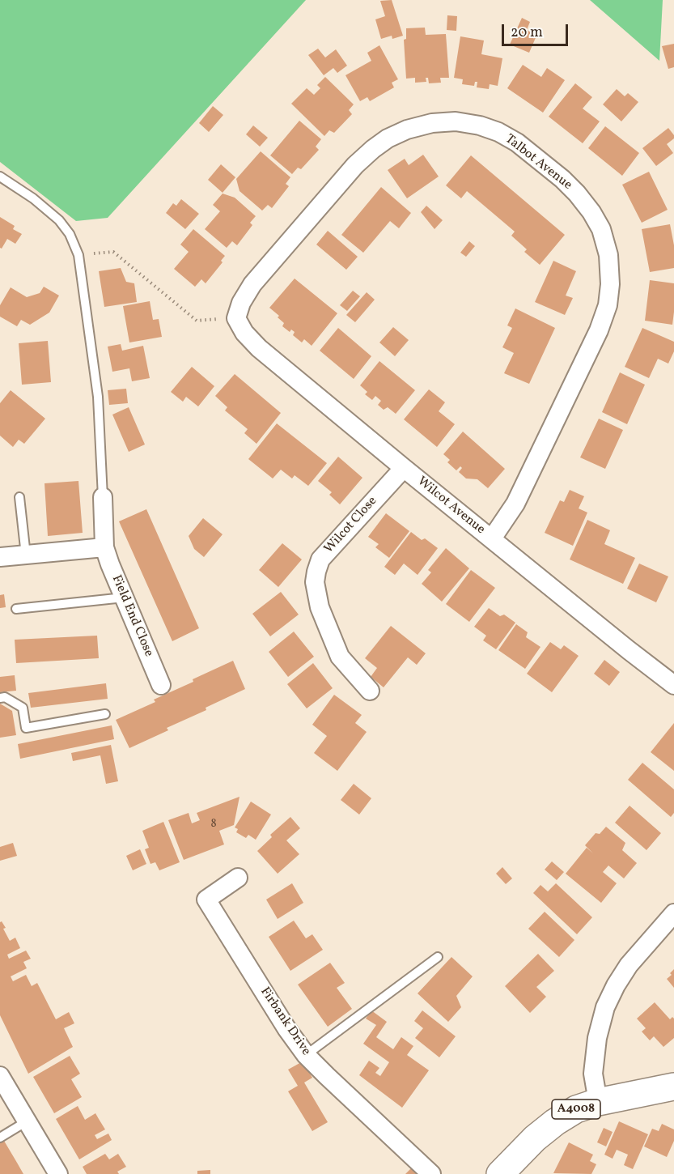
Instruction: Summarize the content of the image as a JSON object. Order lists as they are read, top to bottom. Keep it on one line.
{"streets":{"main road":["A4008"],"street":["Talbot Avenue","Wilcot Avenue","Wilcot Close","Field End Close","Firbank Drive"]},"crossings":[["Talbot Avenue","Wilcot Avenue"],["Wilcot Avenue","Wilcot Close"]],"house_numbers":["8"],"scale_bar":"20 m"}
